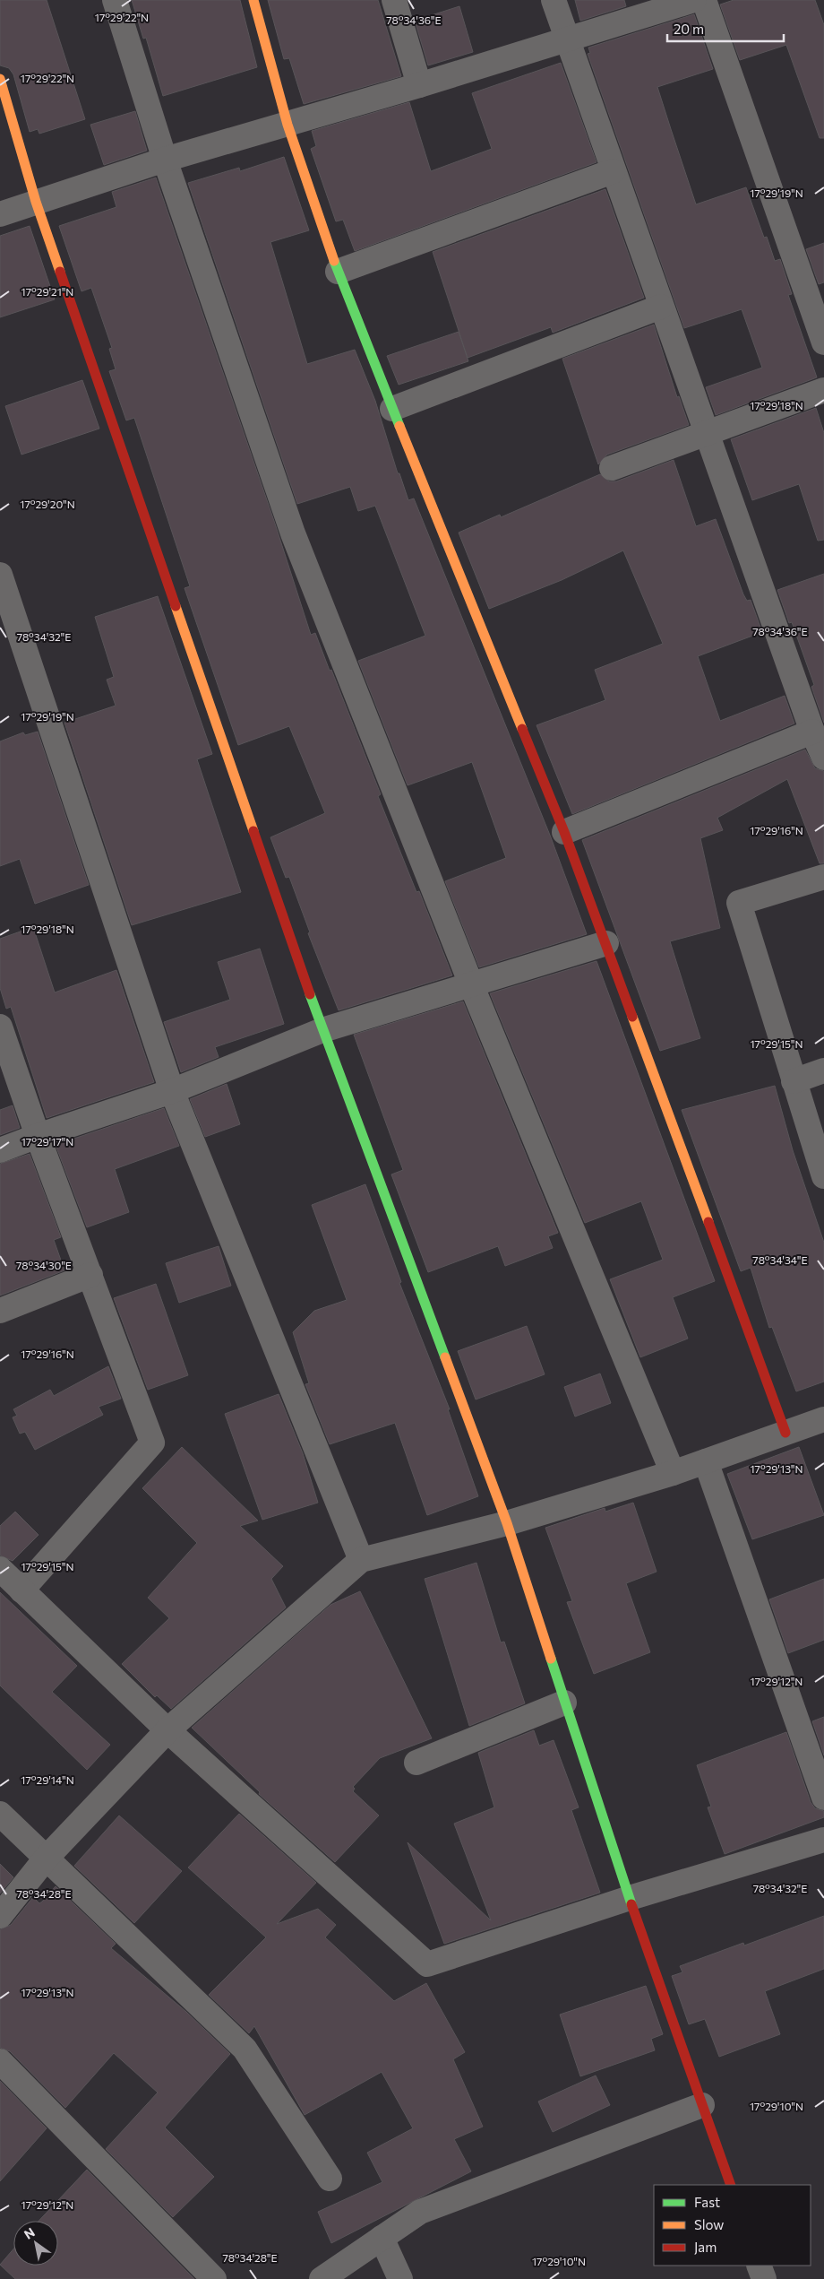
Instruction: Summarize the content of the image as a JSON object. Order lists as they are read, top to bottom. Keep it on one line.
{"legend":["Fast","Slow","Jam"],"scale_bar":"20 m","north":"top left","coordinates":["17°29'22\"N","78°34'36\"E","17°29'19\"N","17°29'21\"N","17°29'18\"N","17°29'20\"N","78°34'32\"E","17°29'16\"N","17°29'15\"N","17°29'17\"N","78°34'34\"E","78°34'30\"E","17°29'13\"N","17°29'12\"N","17°29'14\"N","78°34'28\"E","17°29'10\"N"]}
